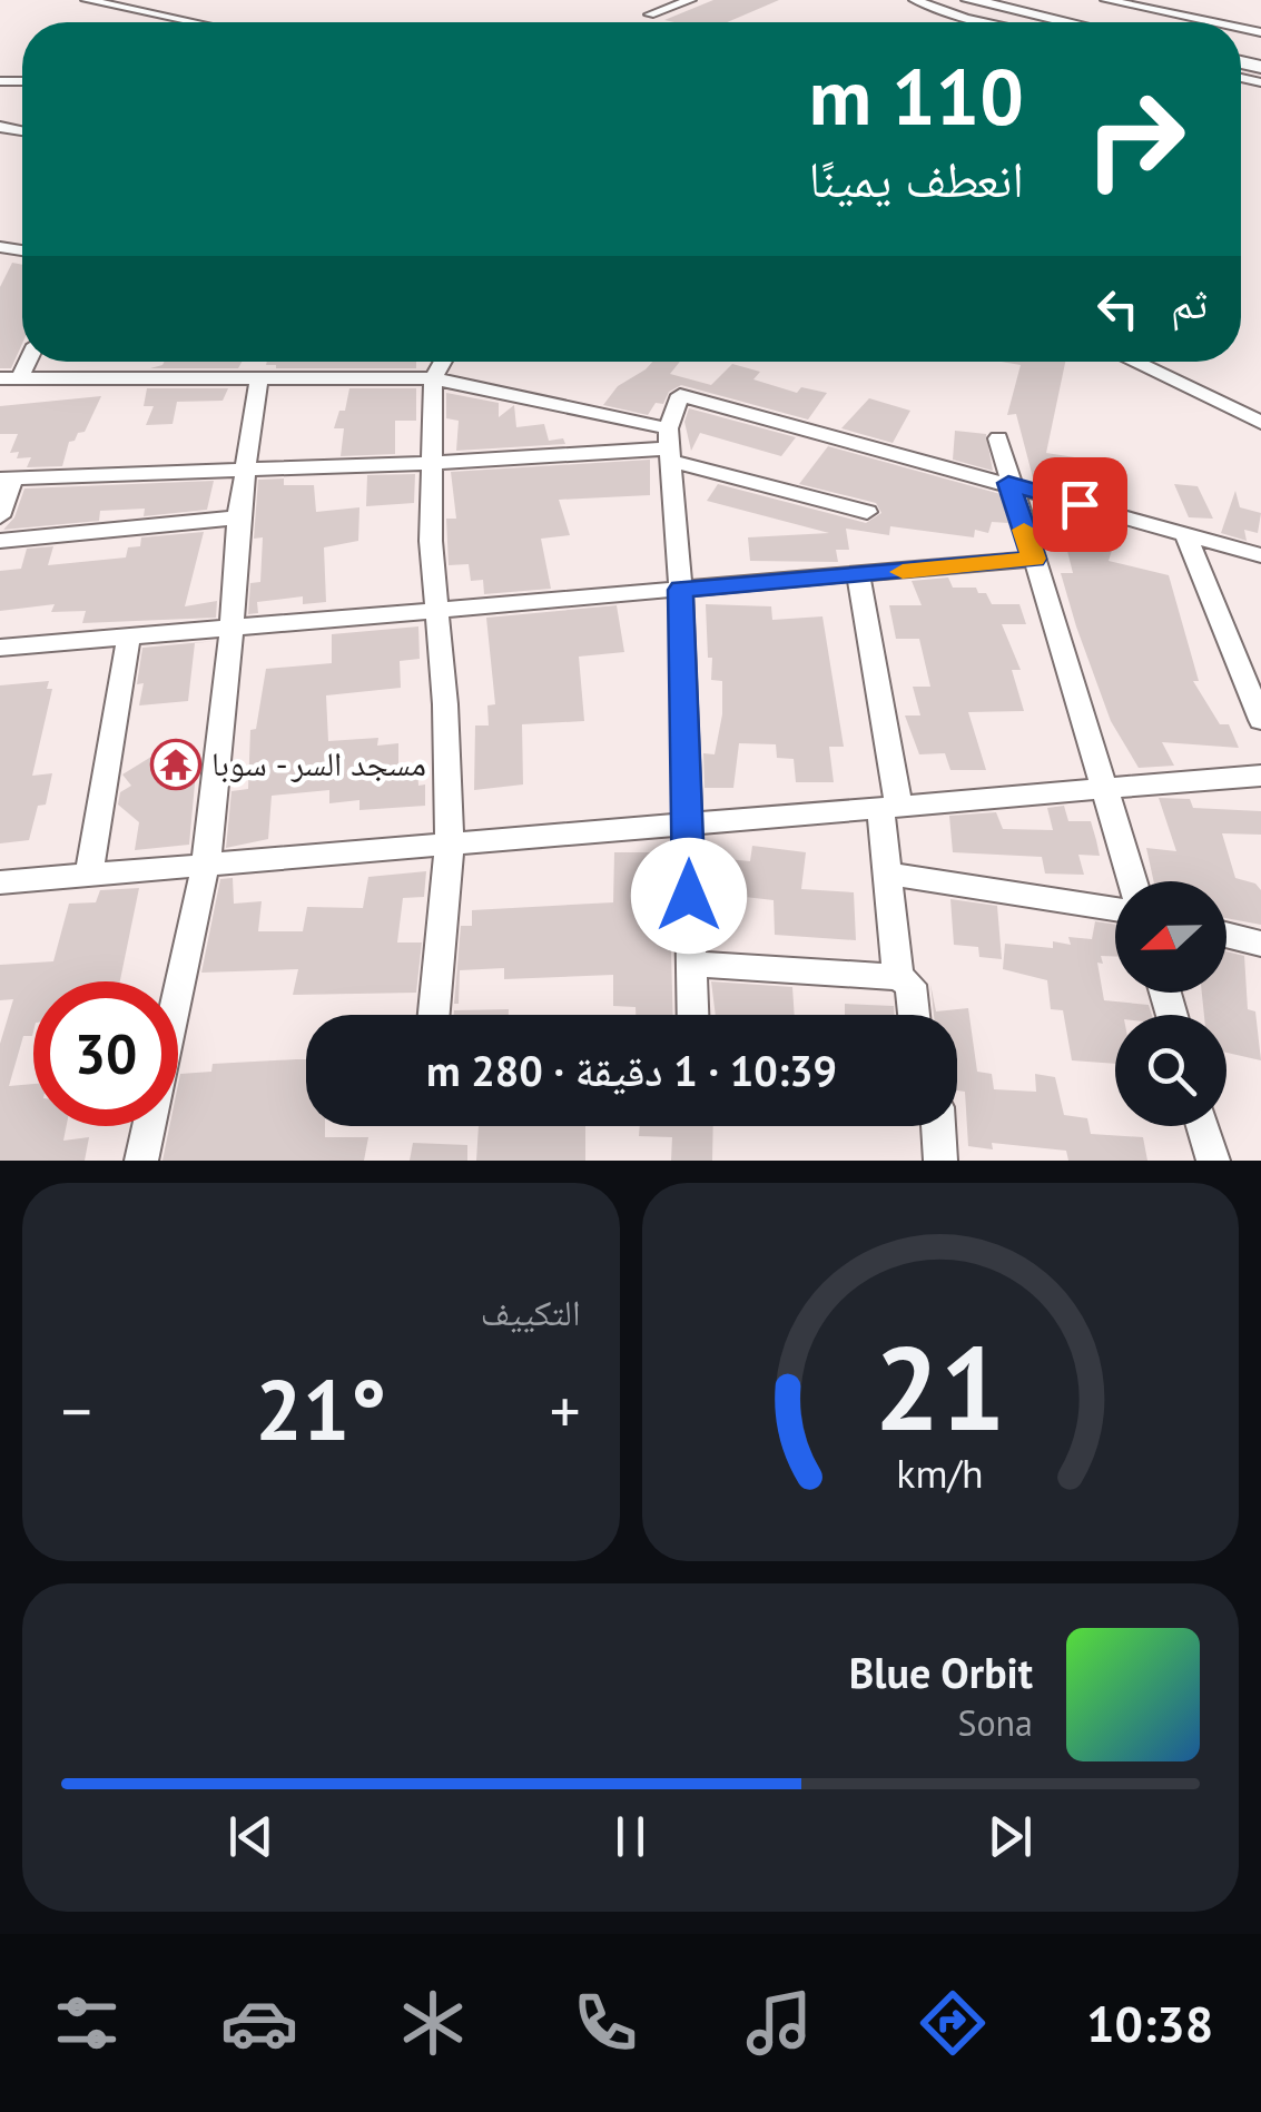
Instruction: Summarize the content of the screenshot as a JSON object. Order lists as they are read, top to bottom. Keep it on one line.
{"places":{"temple":["مسجد السر - سوبا"]},"north":"left","page":{"turn":["110 m","انعطف يمينًا"],"then":"ثم","limit":"30","trip":"10:39 · 1 دقيقة · 280 m","tile":"التكييف","heat":["−","21°","+"],"song":["Blue Orbit","Sona"],"tabs":"10:38","gauge":["21","km/h"]}}
